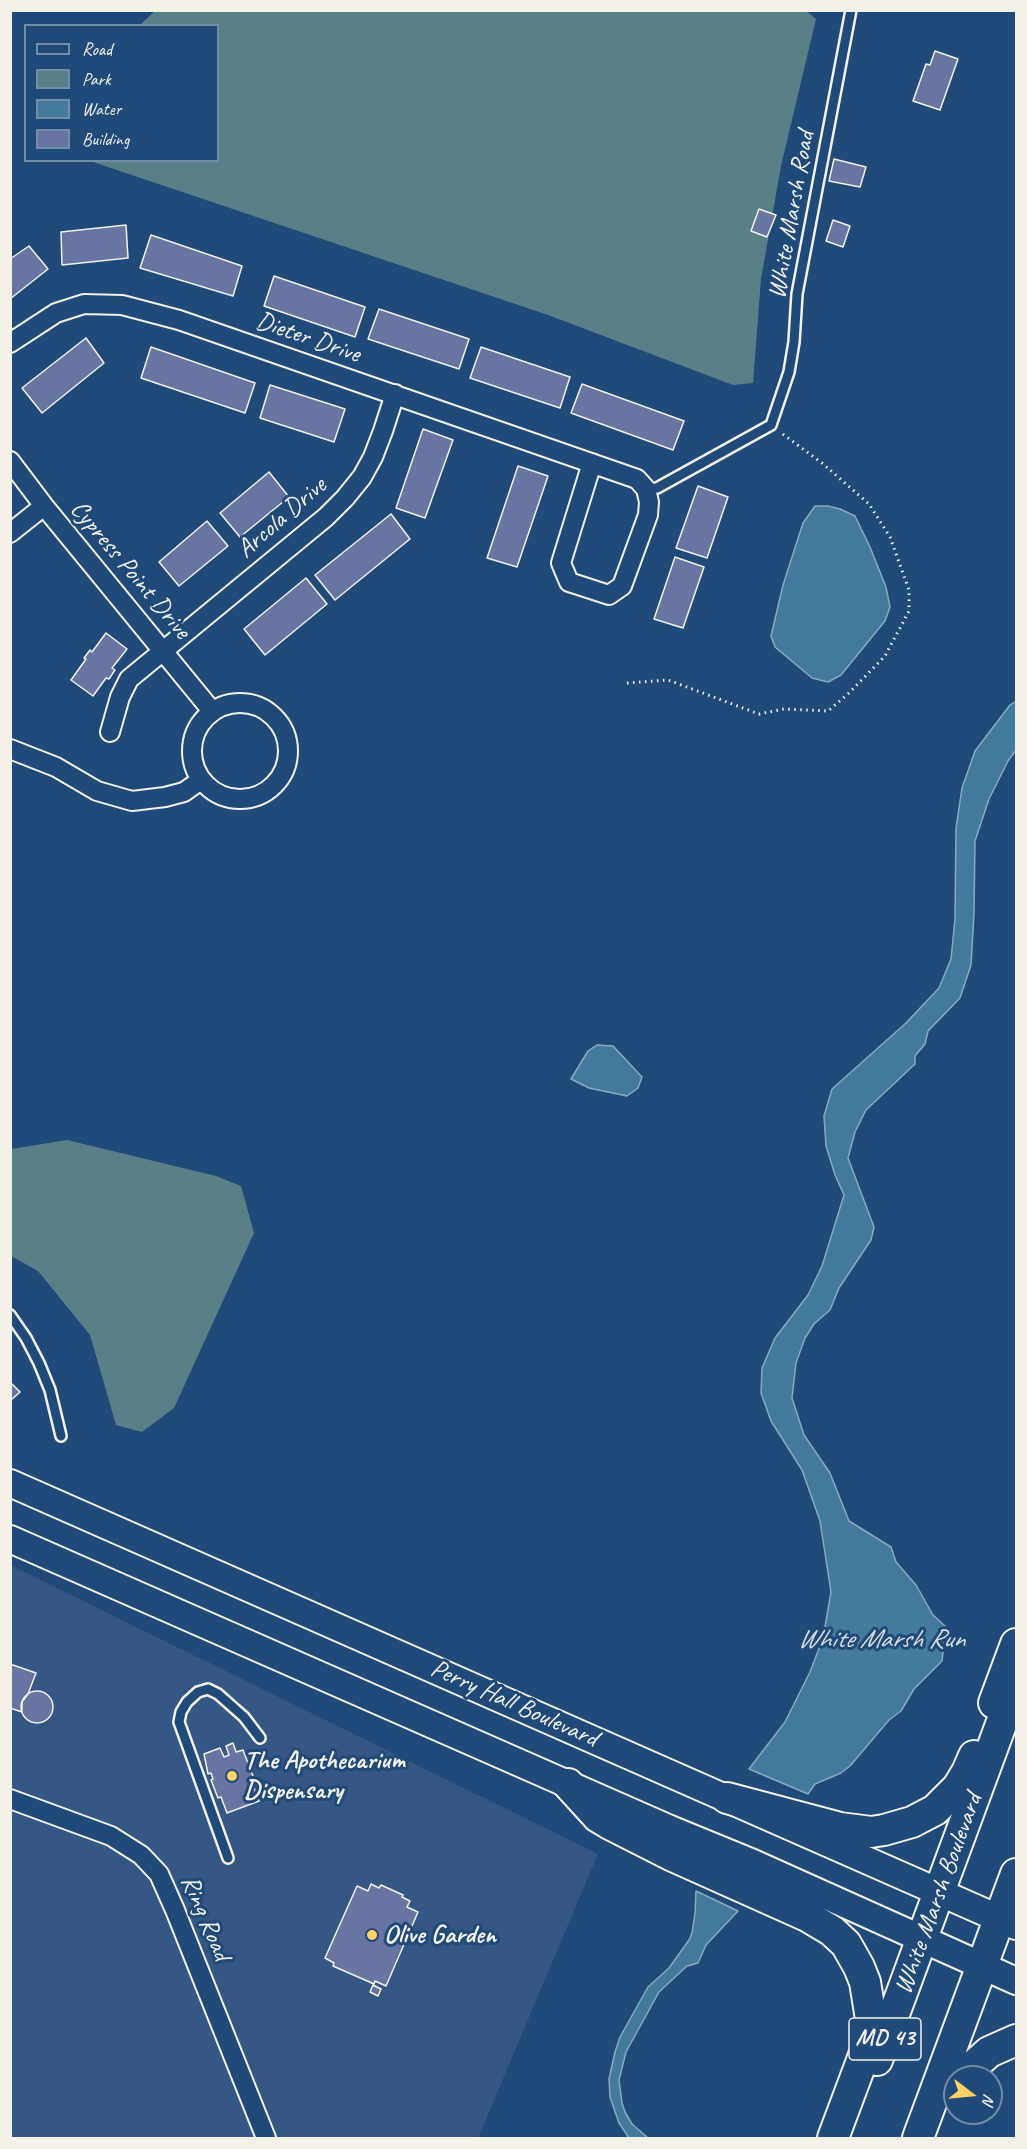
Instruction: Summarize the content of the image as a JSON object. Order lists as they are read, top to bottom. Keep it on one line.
{"streets":{"highway":["White Marsh Boulevard","MD 43"],"main road":["Perry Hall Boulevard"],"street":["Dieter Drive","Arcola Drive","Cypress Point Drive","Ring Road"],"lane":["White Marsh Road"]},"crossings":[["Dieter Drive","Arcola Drive"],["Arcola Drive","Cypress Point Drive"],["Perry Hall Boulevard","White Marsh Boulevard"],["Perry Hall Boulevard","MD 43"]],"water":["White Marsh Run"],"places":["The Apothecarium Dispensary","Olive Garden"],"legend":["Road","Park","Water","Building"],"north":"right"}
